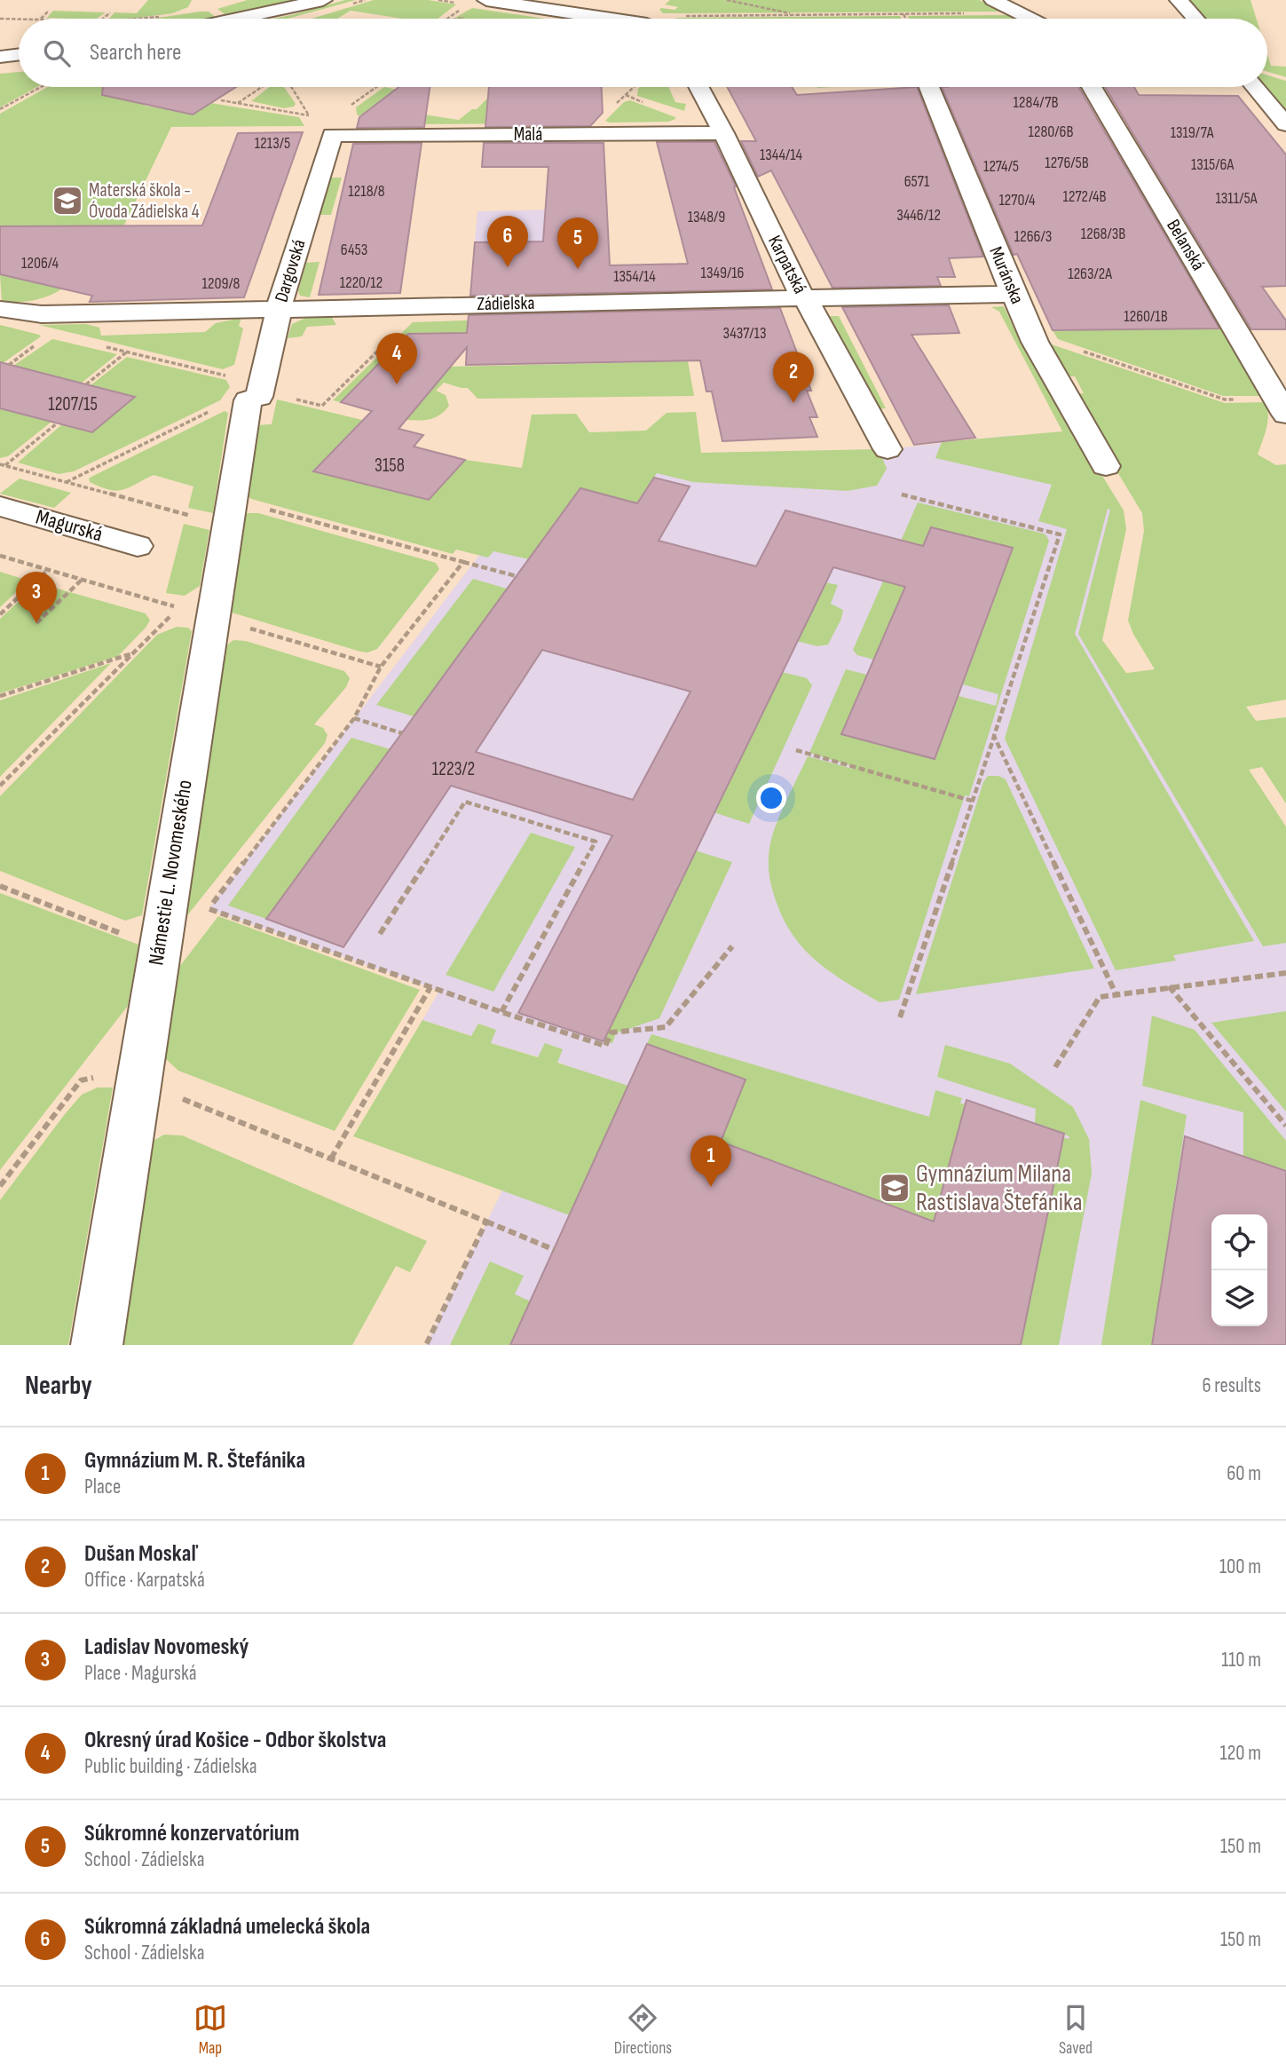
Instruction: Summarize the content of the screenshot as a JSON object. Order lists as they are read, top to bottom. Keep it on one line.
{"streets":{"street":["Malá","Belanská","Karpatská","Dargovská","Muránska","Zádielska","Magurská","Námestie L. Novomeského"]},"crossings":[["Malá","Karpatská"],["Malá","Dargovská"],["Karpatská","Zádielska"],["Dargovská","Zádielska"],["Dargovská","Námestie L. Novomeského"],["Muránska","Zádielska"]],"places":{"school or university":["Materská škola - Óvoda Zádielska 4","Gymnázium Milana Rastislava Štefánika"]},"house_numbers":["1284/7B","1280/6B","1319/7A","1213/5","1344/14","1276/5B","1315/6A","1274/5","6571","1218/8","1272/4B","1311/5A","1270/4","3446/12","1348/9","1268/3B","1266/3","6453","1206/4","1349/16","1263/2A","1354/14","1220/12","1209/8","1260/1B","3437/13","1207/15","3158","1223/2"],"page":{"search":"Search here","pins":["6","5","4","2","3","1"],"heading":["Nearby","6 results"],"list":[{"mark":"1","name":"Gymnázium M. R. Štefánika","note":"Place","value":"60 m"},{"mark":"2","name":"Dušan Moskaľ","note":"Office · Karpatská","value":"100 m"},{"mark":"3","name":"Ladislav Novomeský","note":"Place · Magurská","value":"110 m"},{"mark":"4","name":"Okresný úrad Košice - Odbor školstva","note":"Public building · Zádielska","value":"120 m"},{"mark":"5","name":"Súkromné konzervatórium","note":"School · Zádielska","value":"150 m"},{"mark":"6","name":"Súkromná základná umelecká škola","note":"School · Zádielska","value":"150 m"}],"nav":["Map","Directions","Saved"]}}
